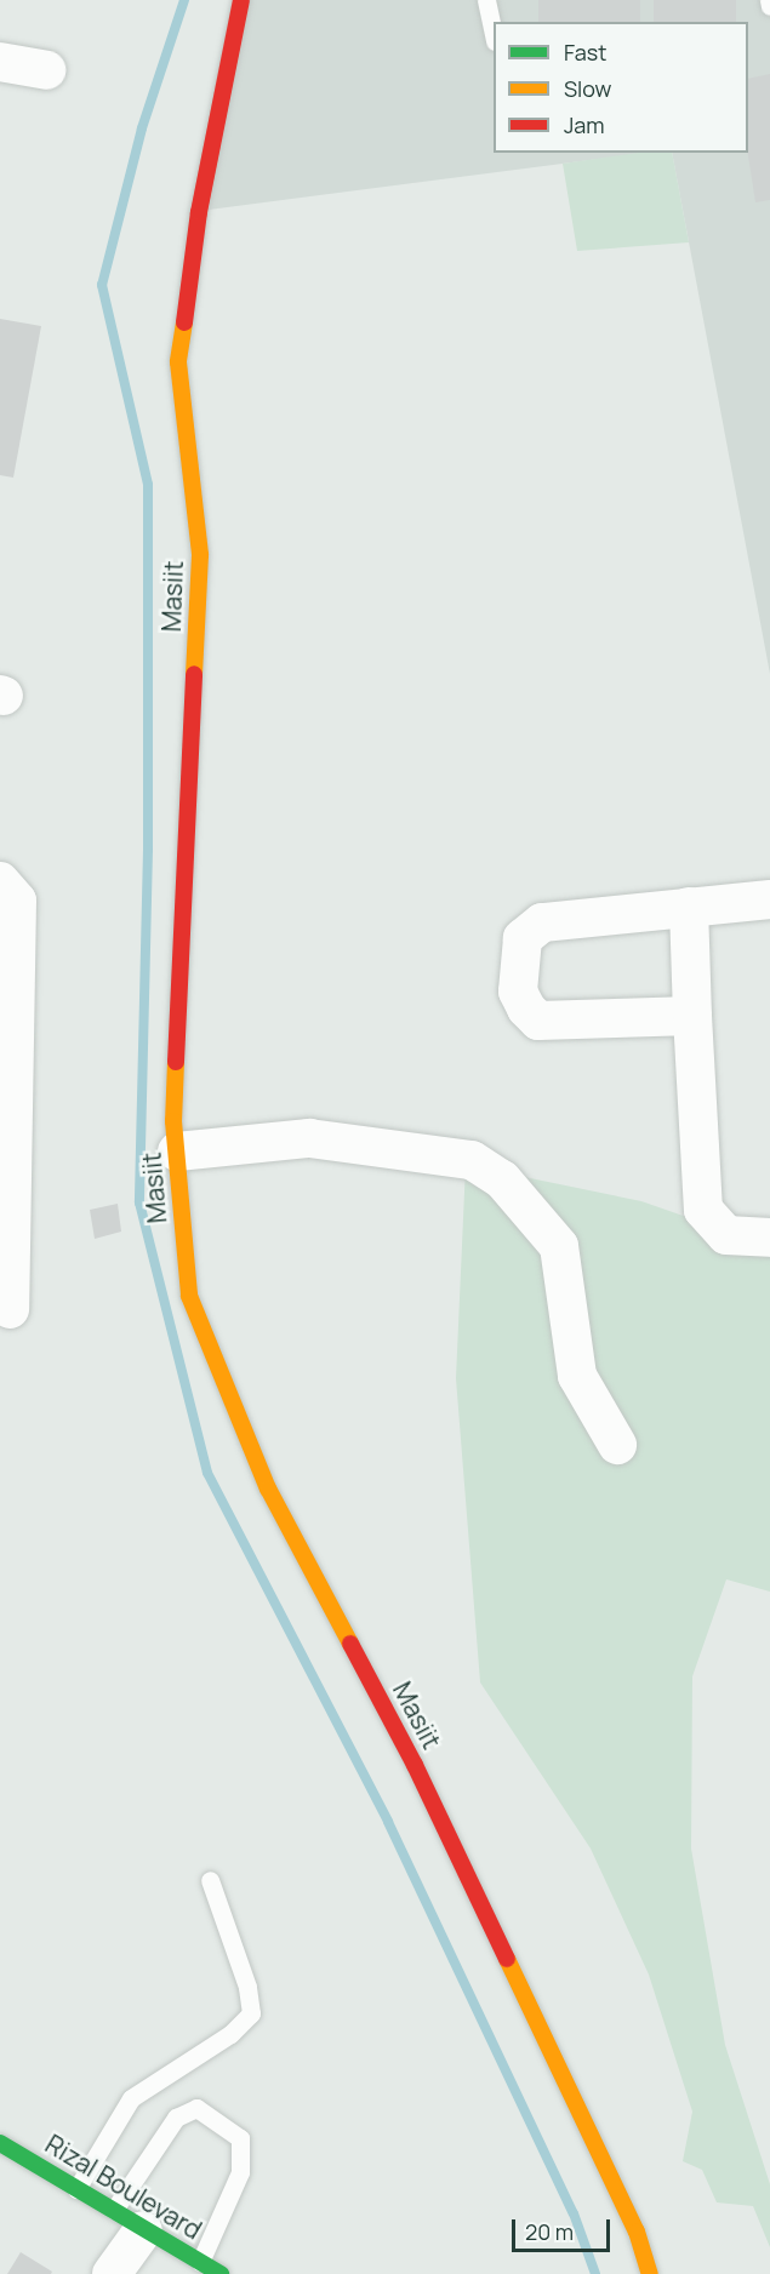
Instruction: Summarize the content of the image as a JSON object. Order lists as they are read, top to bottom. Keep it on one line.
{"streets":{"street":["Masiit","Rizal Boulevard"]},"legend":["Fast","Slow","Jam"],"scale_bar":"20 m"}
